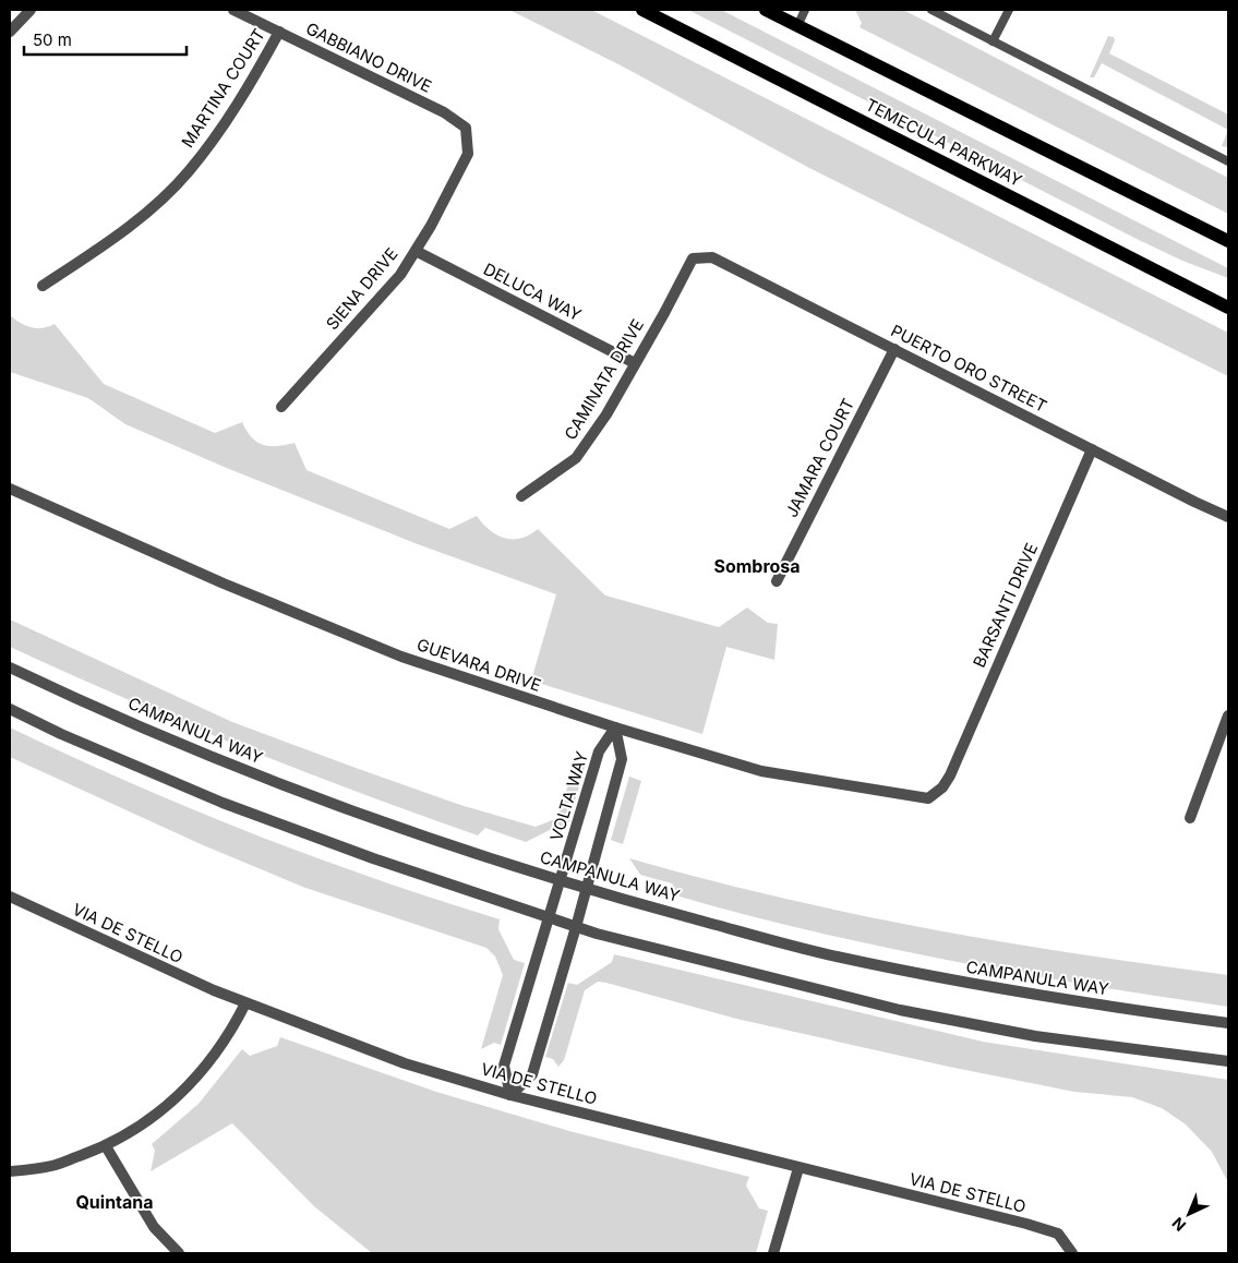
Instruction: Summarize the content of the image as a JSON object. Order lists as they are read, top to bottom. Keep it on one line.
{"streets":{"main road":["TEMECULA PARKWAY"],"street":["GABBIANO DRIVE","MARTINA COURT","SIENA DRIVE","DELUCA WAY","PUERTO ORO STREET","CAMINATA DRIVE","JAMARA COURT","BARSANTI DRIVE","GUEVARA DRIVE","CAMPANULA WAY","VOLTA WAY","VIA DE STELLO"]},"crossings":[["GABBIANO DRIVE","MARTINA COURT"],["GABBIANO DRIVE","SIENA DRIVE"],["SIENA DRIVE","DELUCA WAY"],["DELUCA WAY","CAMINATA DRIVE"],["PUERTO ORO STREET","CAMINATA DRIVE"],["PUERTO ORO STREET","JAMARA COURT"],["PUERTO ORO STREET","BARSANTI DRIVE"],["BARSANTI DRIVE","GUEVARA DRIVE"],["GUEVARA DRIVE","VOLTA WAY"],["CAMPANULA WAY","VOLTA WAY"],["VOLTA WAY","VIA DE STELLO"]],"districts":["Sombrosa","Quintana"],"scale_bar":"50 m","north":"bottom left"}
